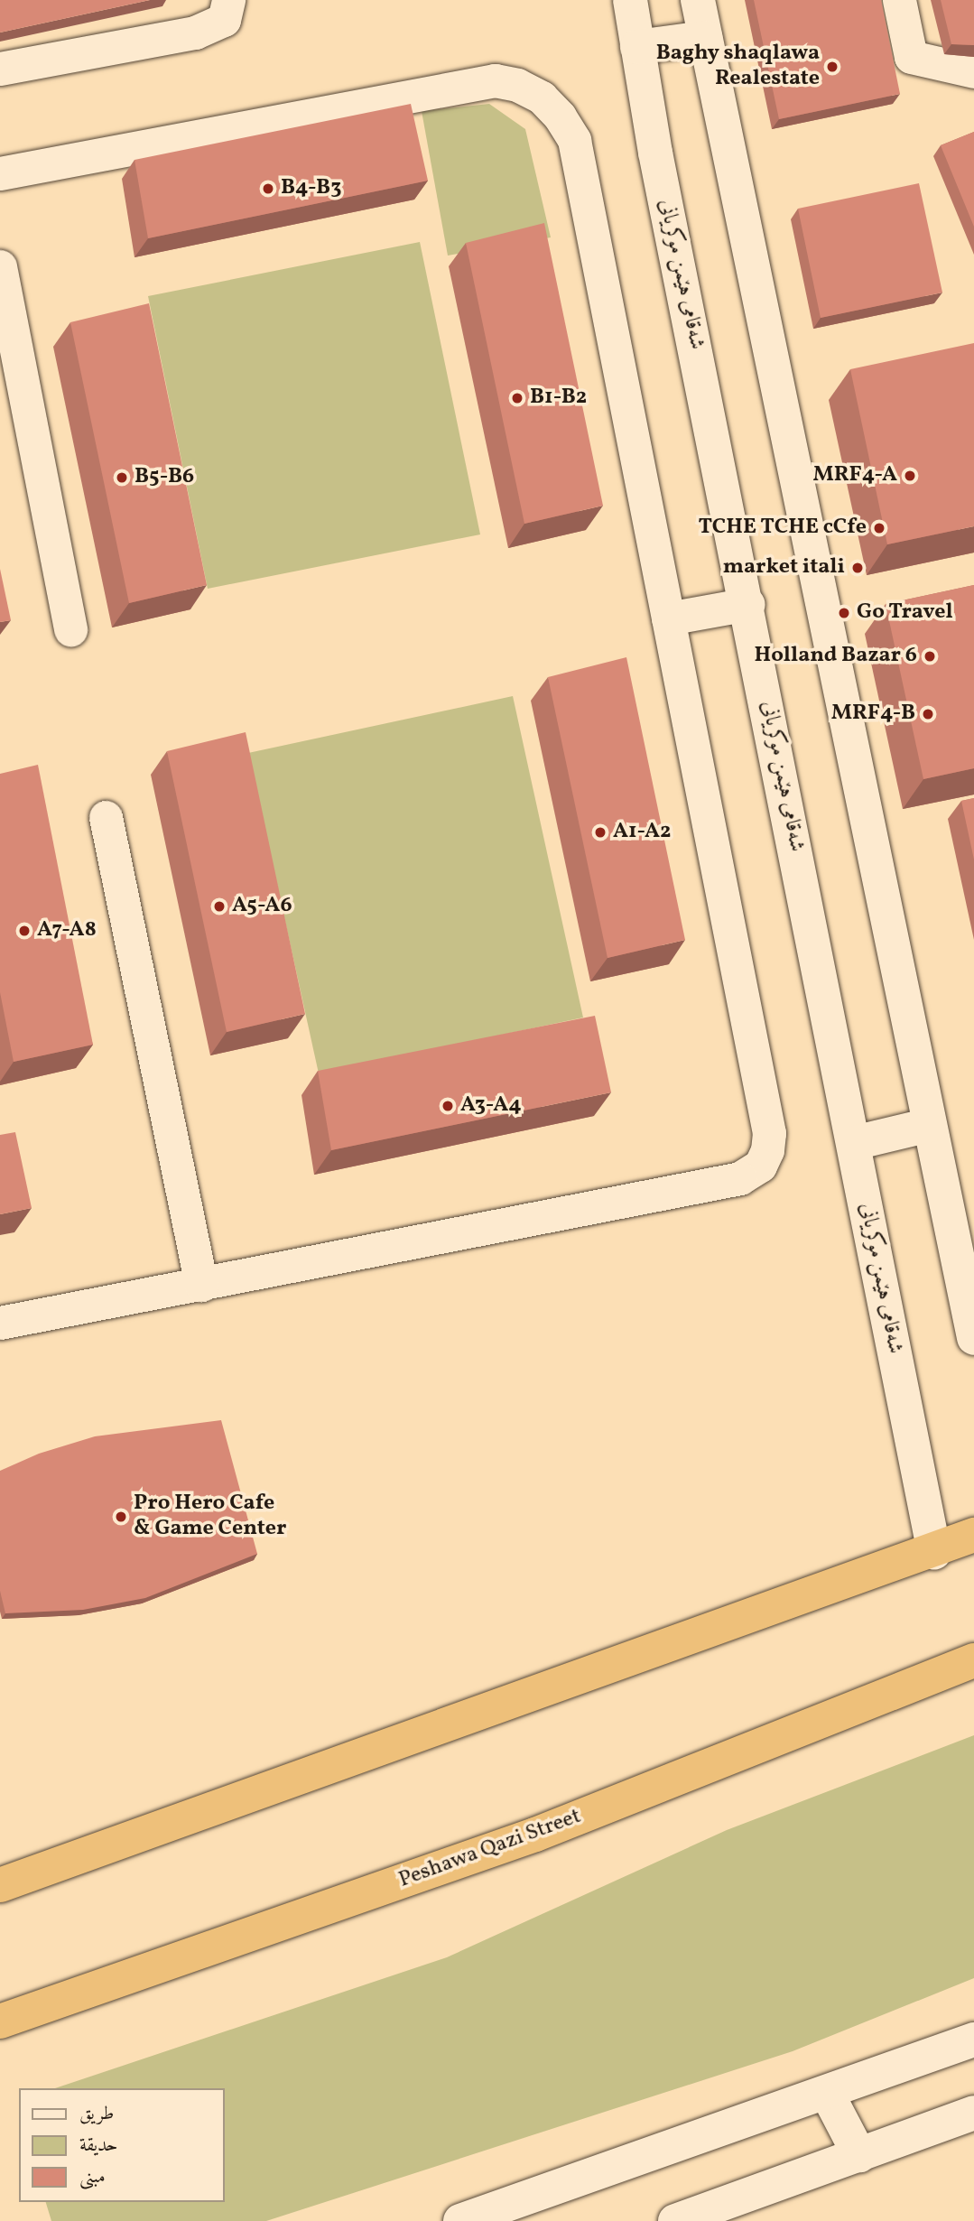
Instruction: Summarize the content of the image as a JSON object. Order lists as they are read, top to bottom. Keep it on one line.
{"streets":{"highway":["Peshawa Qazi Street"],"street":["شەقامی هێمن موکریانی"]},"places":["Baghy shaqlawa Realestate","B4-B3","B1-B2","MRF4-A","B5-B6","TCHE TCHE cCfe","market itali","Go Travel","Holland Bazar 6","MRF4-B","A1-A2","A5-A6","A7-A8","A3-A4","Pro Hero Cafe & Game Center"],"legend":["طريق","حديقة","مبنى"]}
